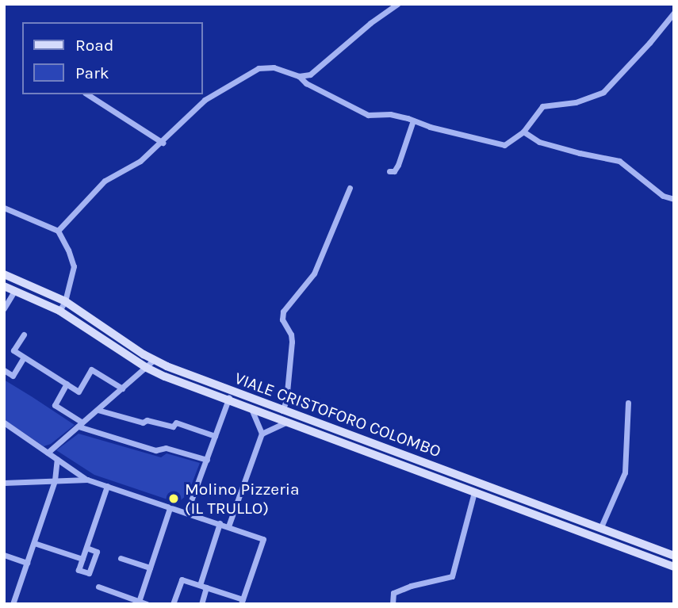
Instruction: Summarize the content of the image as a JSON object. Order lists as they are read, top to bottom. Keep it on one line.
{"streets":{"main road":["VIALE CRISTOFORO COLOMBO"]},"places":["Molino Pizzeria (IL TRULLO)"],"legend":["Road","Park"]}
